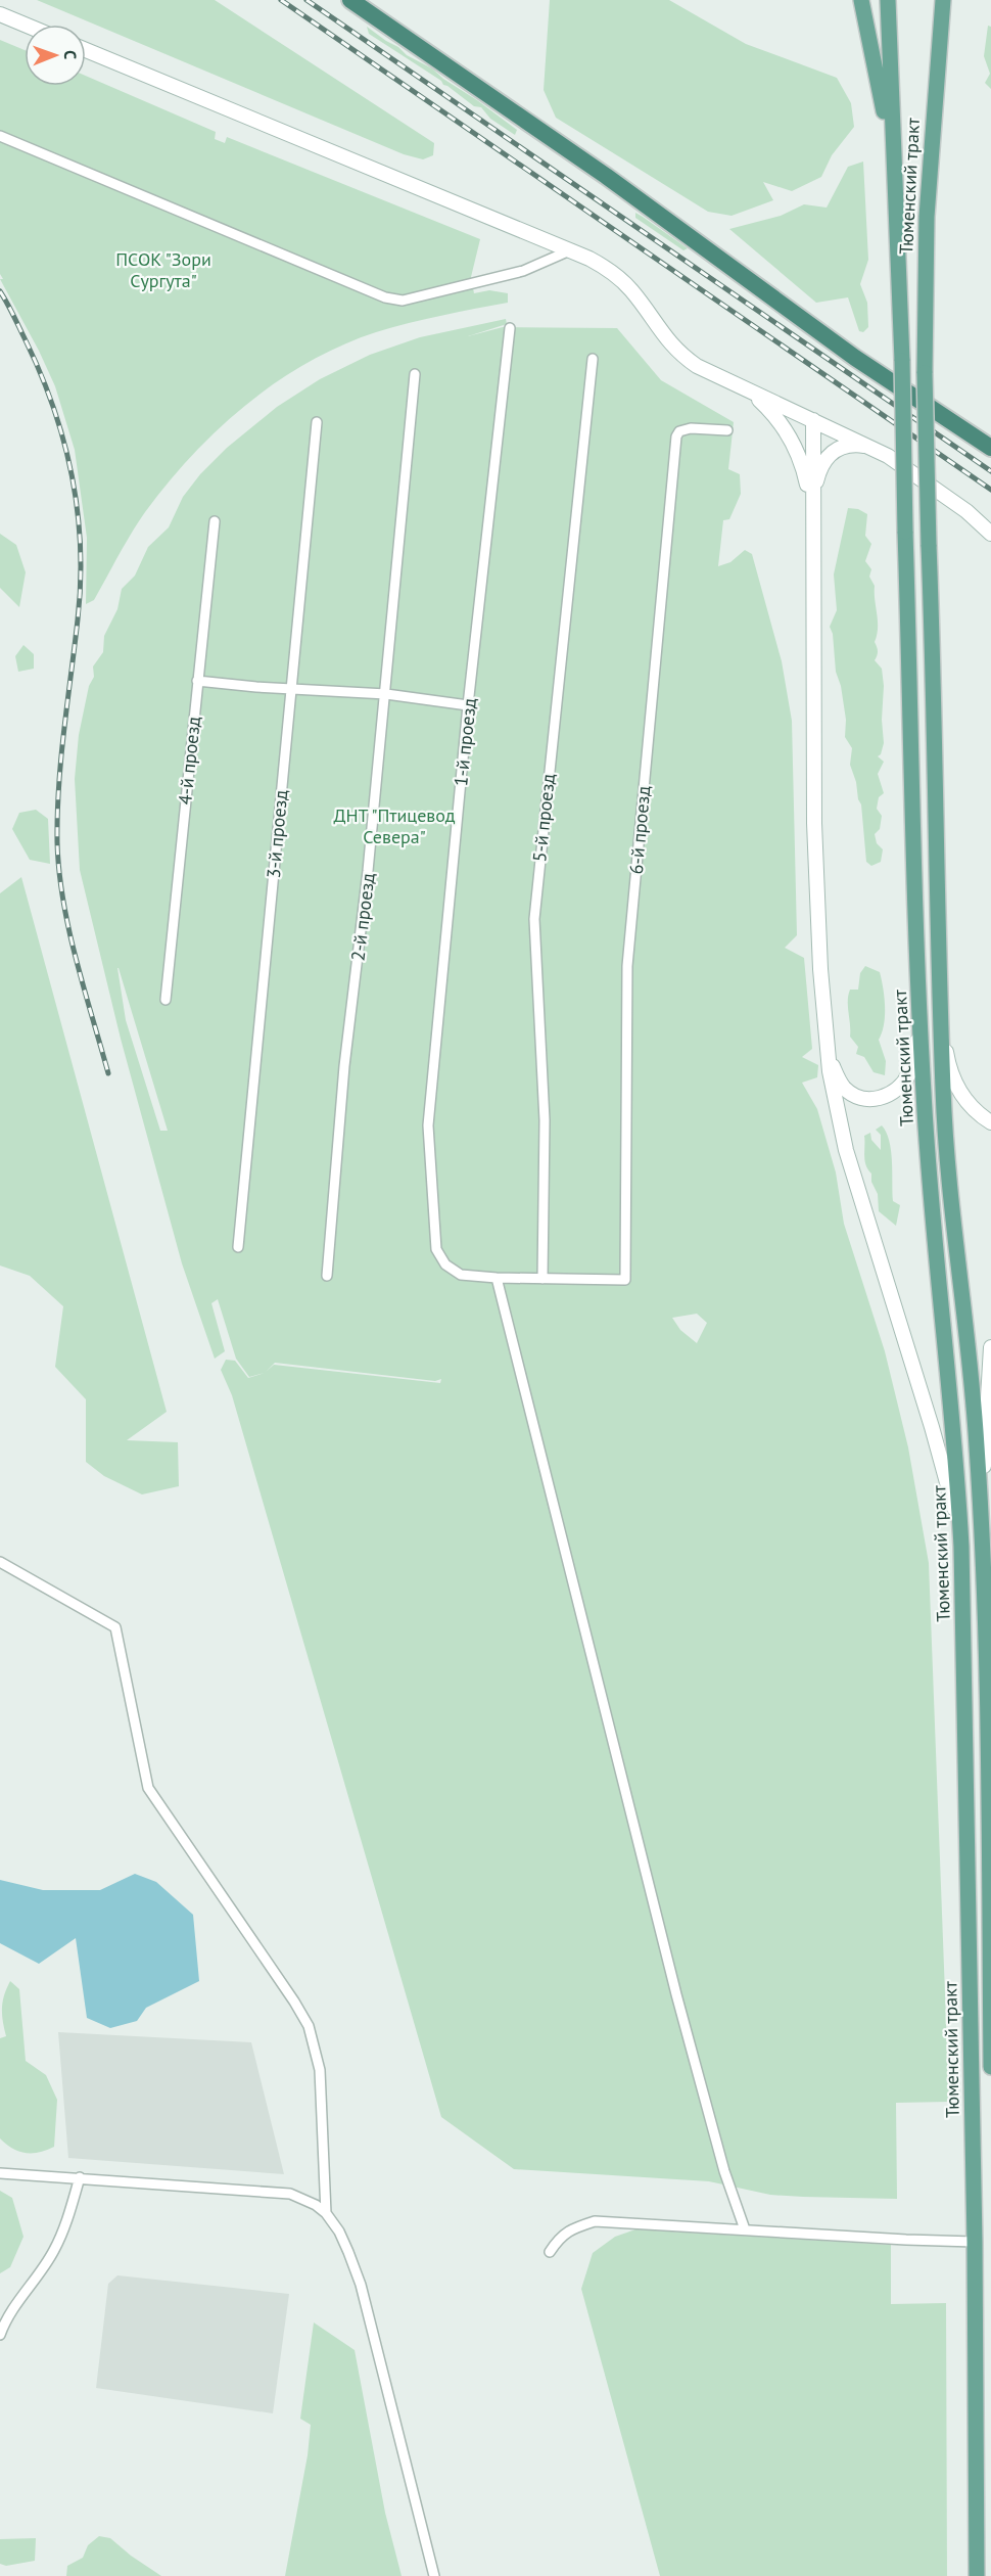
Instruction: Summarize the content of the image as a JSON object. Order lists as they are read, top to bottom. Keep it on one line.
{"streets":{"main road":["Тюменский тракт"],"street":["1-й проезд","4-й проезд","5-й проезд","6-й проезд","3-й проезд","2-й проезд"]},"crossings":[["5-й проезд","6-й проезд"]],"parks":["ПСОК \"Зори Сургута\"","ДНТ \"Птицевод Севера\""],"north":"right"}
